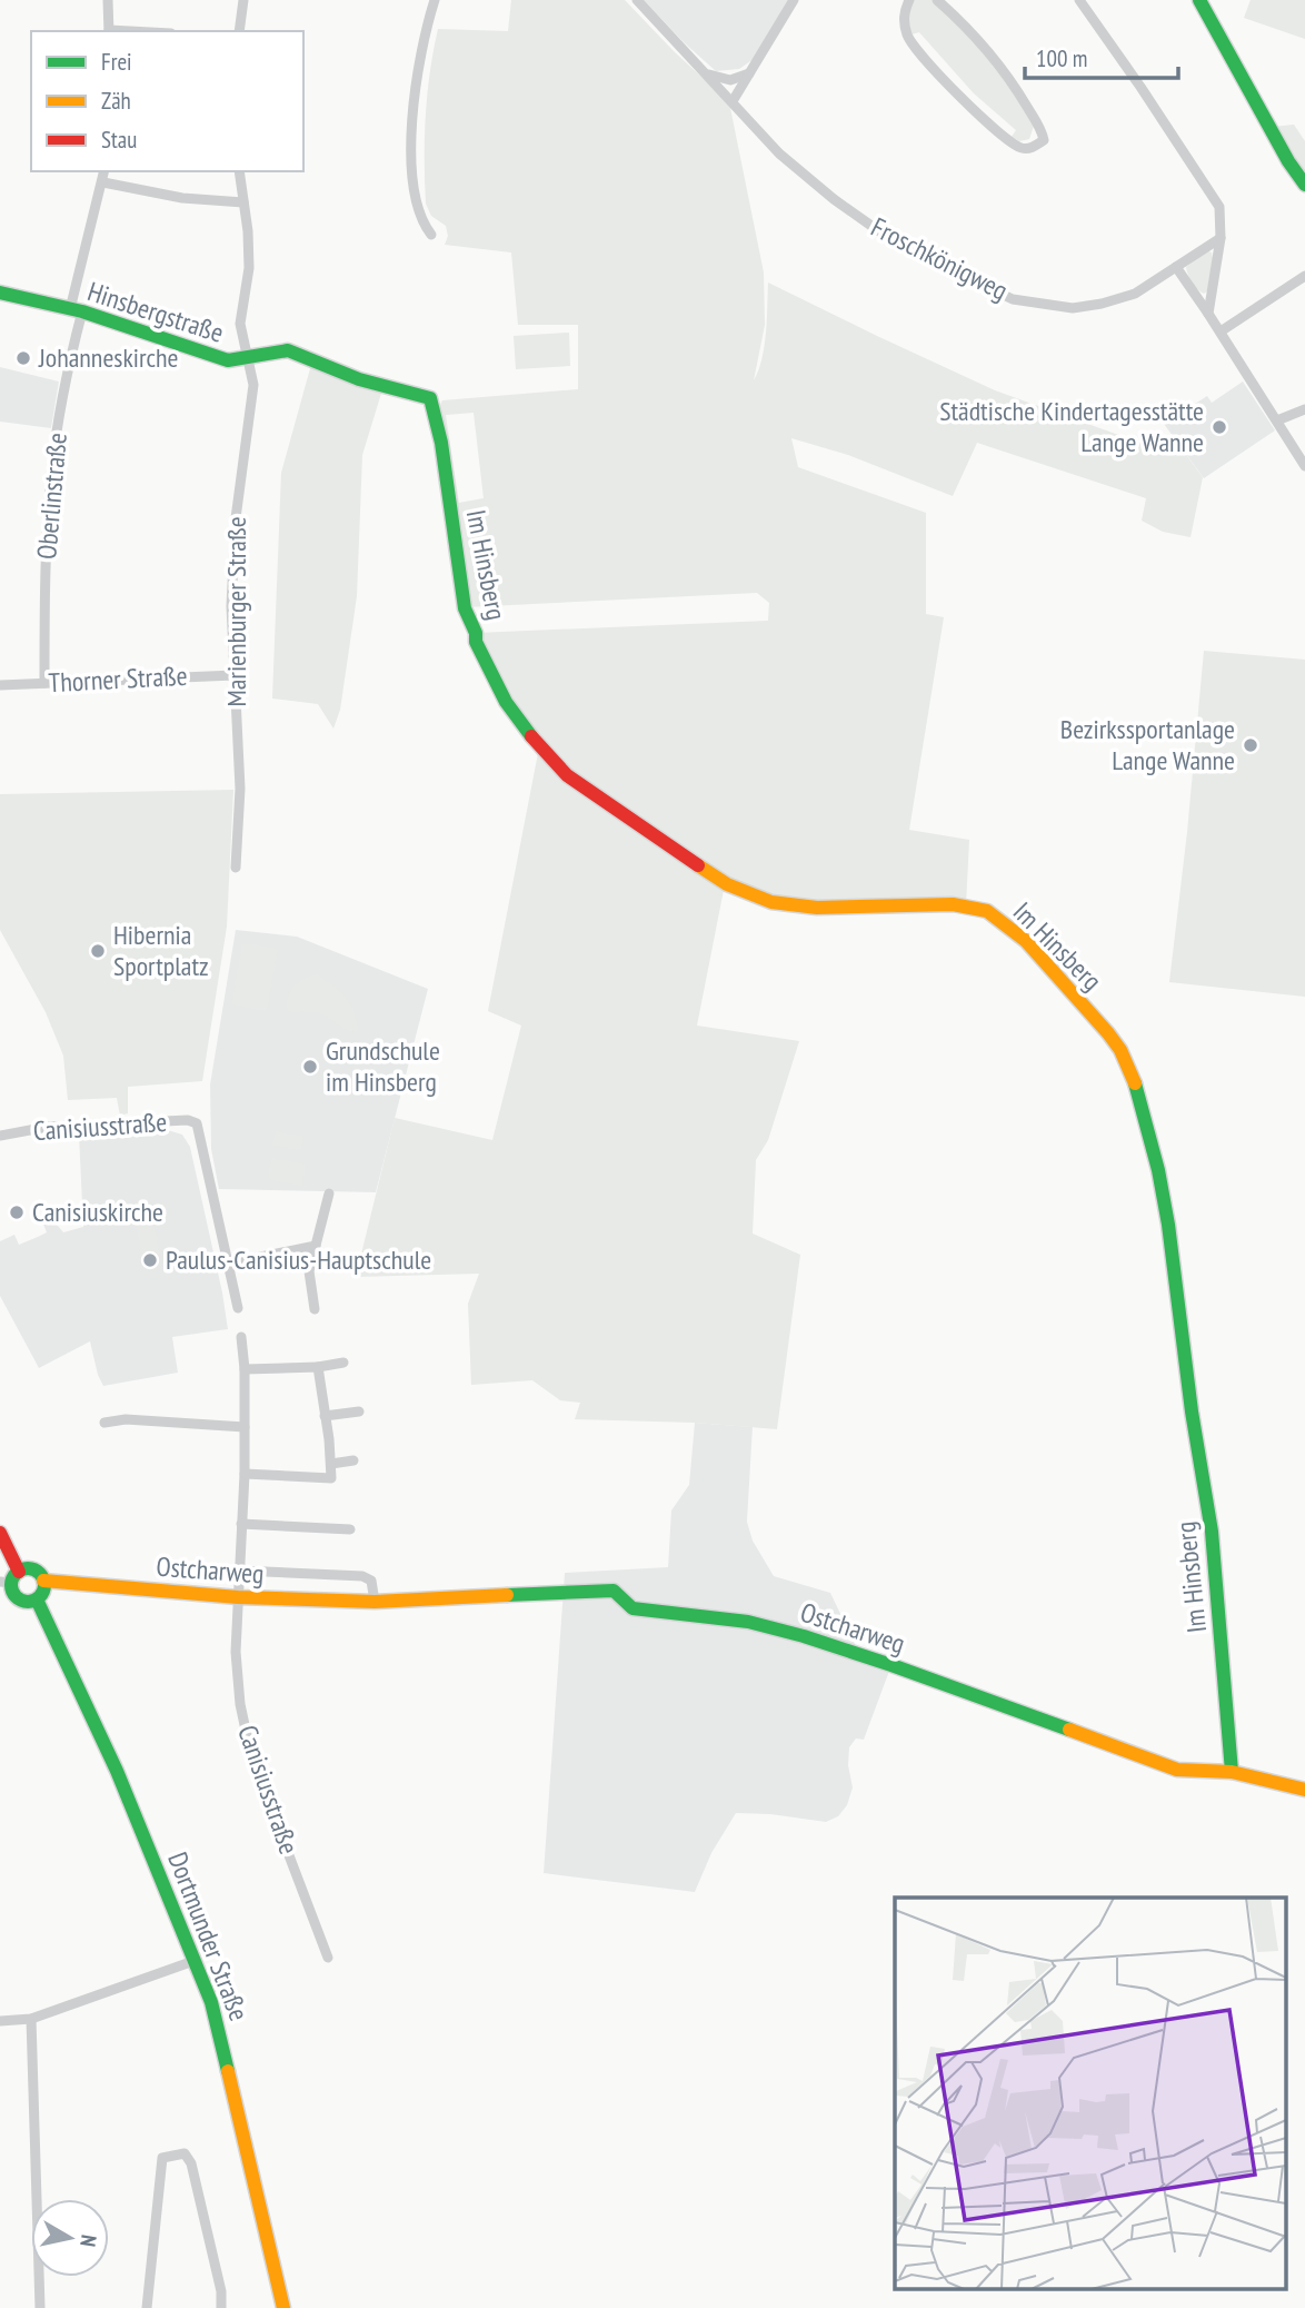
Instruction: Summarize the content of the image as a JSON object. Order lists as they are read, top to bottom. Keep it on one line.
{"streets":{"street":["Froschkönigweg","Hinsbergstraße","Oberlinstraße","Im Hinsberg","Marienburger Straße","Thorner Straße","Canisiusstraße","Ostcharweg","Dortmunder Straße"]},"crossings":[["Hinsbergstraße","Oberlinstraße"],["Hinsbergstraße","Im Hinsberg"],["Hinsbergstraße","Marienburger Straße"],["Oberlinstraße","Thorner Straße"],["Im Hinsberg","Ostcharweg"],["Marienburger Straße","Thorner Straße"],["Canisiusstraße","Ostcharweg"],["Ostcharweg","Dortmunder Straße"]],"places":["Johanneskirche","Städtische Kindertagesstätte Lange Wanne","Bezirkssportanlage Lange Wanne","Hibernia Sportplatz","Grundschule im Hinsberg","Canisiuskirche","Paulus-Canisius-Hauptschule"],"legend":["Frei","Zäh","Stau"],"scale_bar":"100 m","north":"right"}
